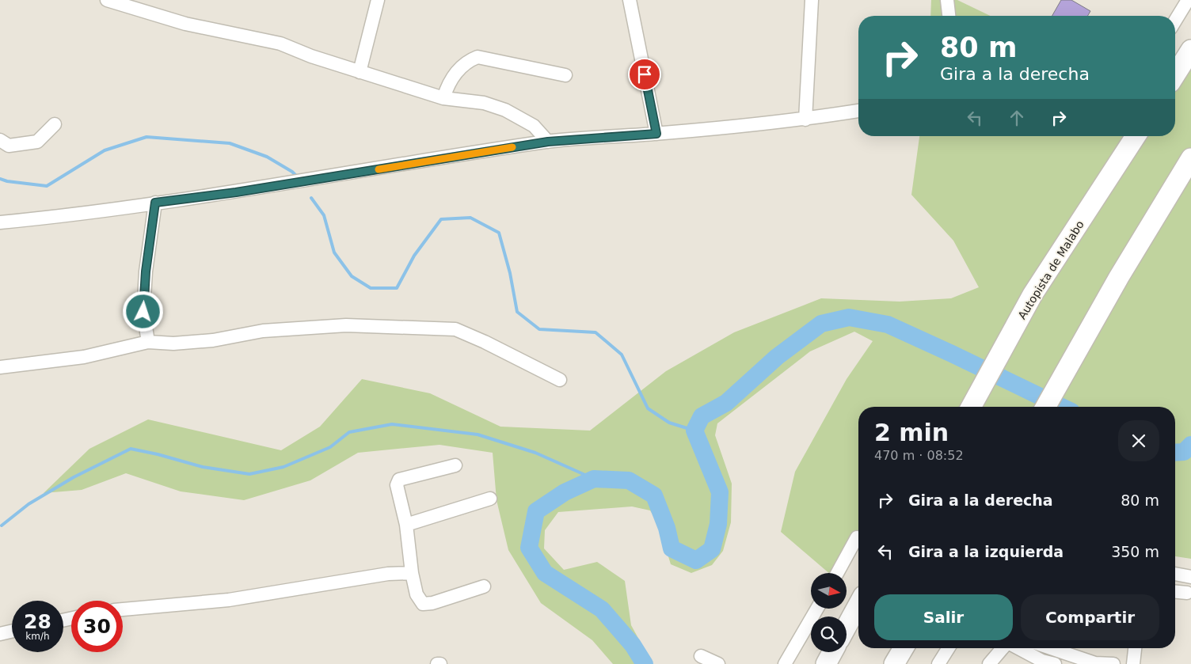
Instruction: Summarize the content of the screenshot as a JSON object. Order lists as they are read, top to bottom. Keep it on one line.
{"streets":{"highway":["Autopista de Malabo"]},"north":"right","page":{"turn":["80 m","Gira a la derecha"],"heading":["2 min","470 m · 08:52"],"list":[{"name":"Gira a la derecha","value":"80 m"},{"name":"Gira a la izquierda","value":"350 m"}],"buttons":["Salir","Compartir"],"speed":"28 km/h","limit":"30"}}
